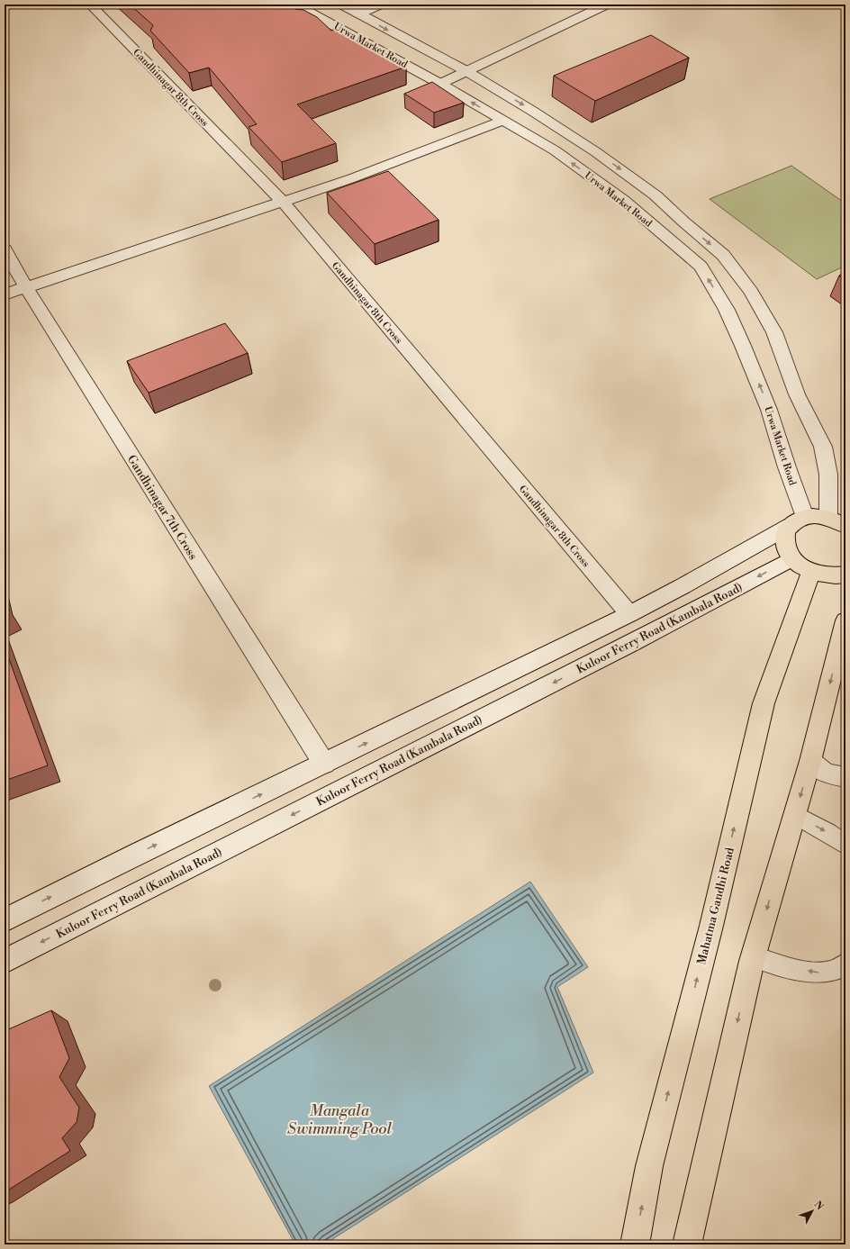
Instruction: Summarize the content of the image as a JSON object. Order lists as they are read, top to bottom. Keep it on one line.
{"streets":{"main road":["Mahatma Gandhi Road"],"street":["Urwa Market Road","Gandhinagar 8th Cross","Gandhinagar 7th Cross","Kuloor Ferry Road (Kambala Road)"]},"water":["Mangala Swimming Pool"],"north":"top right"}
